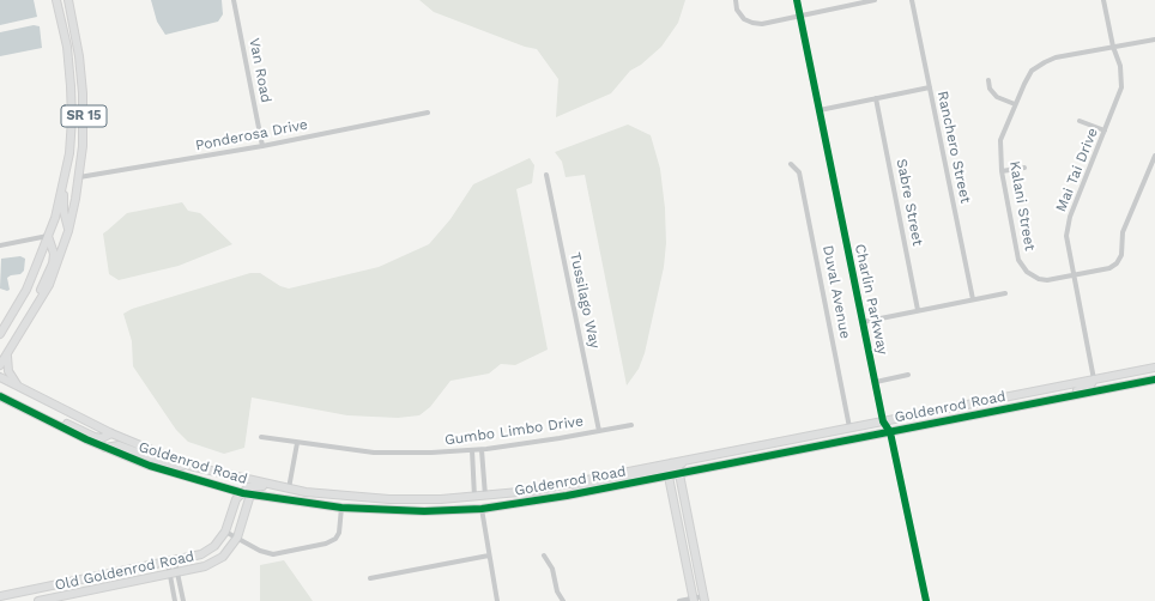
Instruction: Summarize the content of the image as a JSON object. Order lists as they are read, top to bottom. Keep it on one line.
{"streets":{"main road":["SR 15","Goldenrod Road","Old Goldenrod Road"],"street":["Van Road","Ponderosa Drive","Ranchero Street","Mai Tai Drive","Sabre Street","Kalani Street","Duval Avenue","Charlin Parkway","Tussilago Way","Gumbo Limbo Drive"]},"crossings":[["Van Road","Ponderosa Drive"],["SR 15","Ponderosa Drive"],["Mai Tai Drive","Kalani Street"],["Mai Tai Drive","Goldenrod Road"],["Duval Avenue","Goldenrod Road"],["Charlin Parkway","Goldenrod Road"],["Tussilago Way","Gumbo Limbo Drive"],["Goldenrod Road","Old Goldenrod Road"]]}
